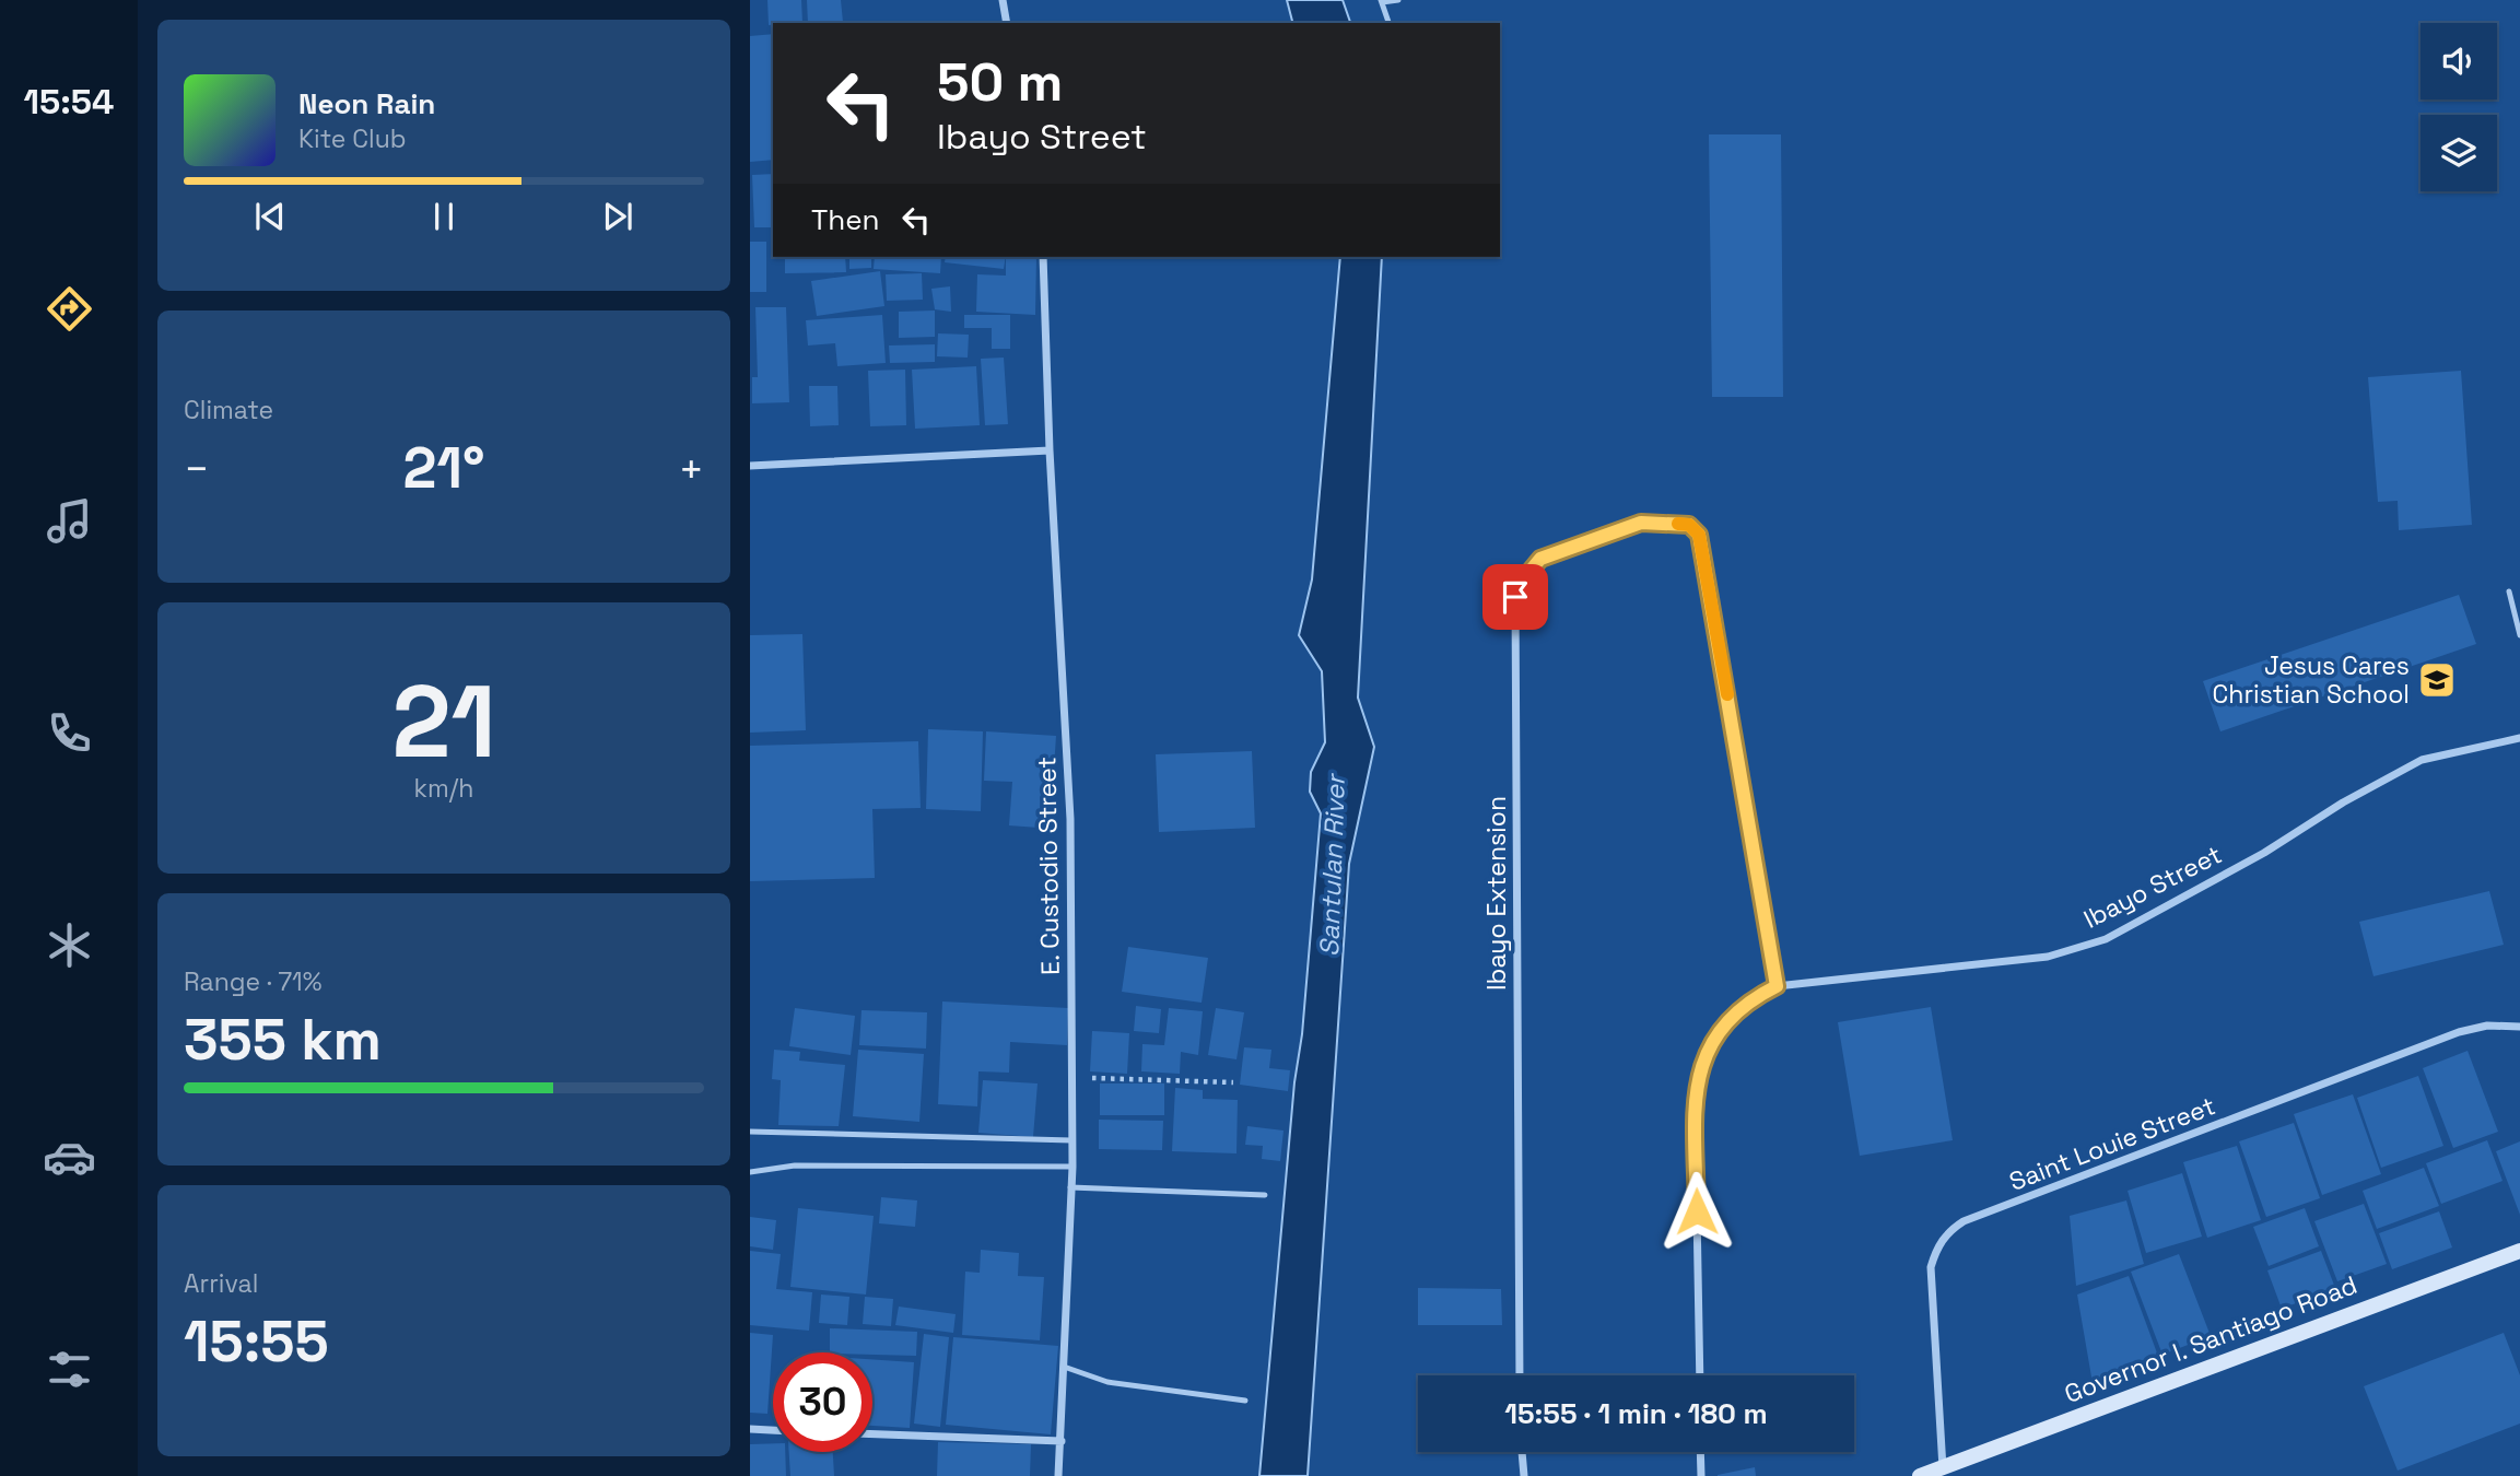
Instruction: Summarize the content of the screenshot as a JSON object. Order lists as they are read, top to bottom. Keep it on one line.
{"streets":{"main road":["Governor I. Santiago Road"],"street":["E. Custodio Street","Ibayo Street","Ibayo Extension","Saint Louie Street"]},"crossings":[["Ibayo Street","Ibayo Extension"],["Saint Louie Street","Governor I. Santiago Road"]],"water":["Santulan River"],"places":{"school or university":["Jesus Cares Christian School"]},"page":{"tabs":"15:54","turn":["50 m","Ibayo Street"],"song":["Neon Rain","Kite Club"],"then":"Then","tile":["Climate",["21","km/h"],["Range · 71%","355 km"],["Arrival","15:55"]],"heat":["−","21°","+"],"limit":"30","trip":"15:55 · 1 min · 180 m"}}
